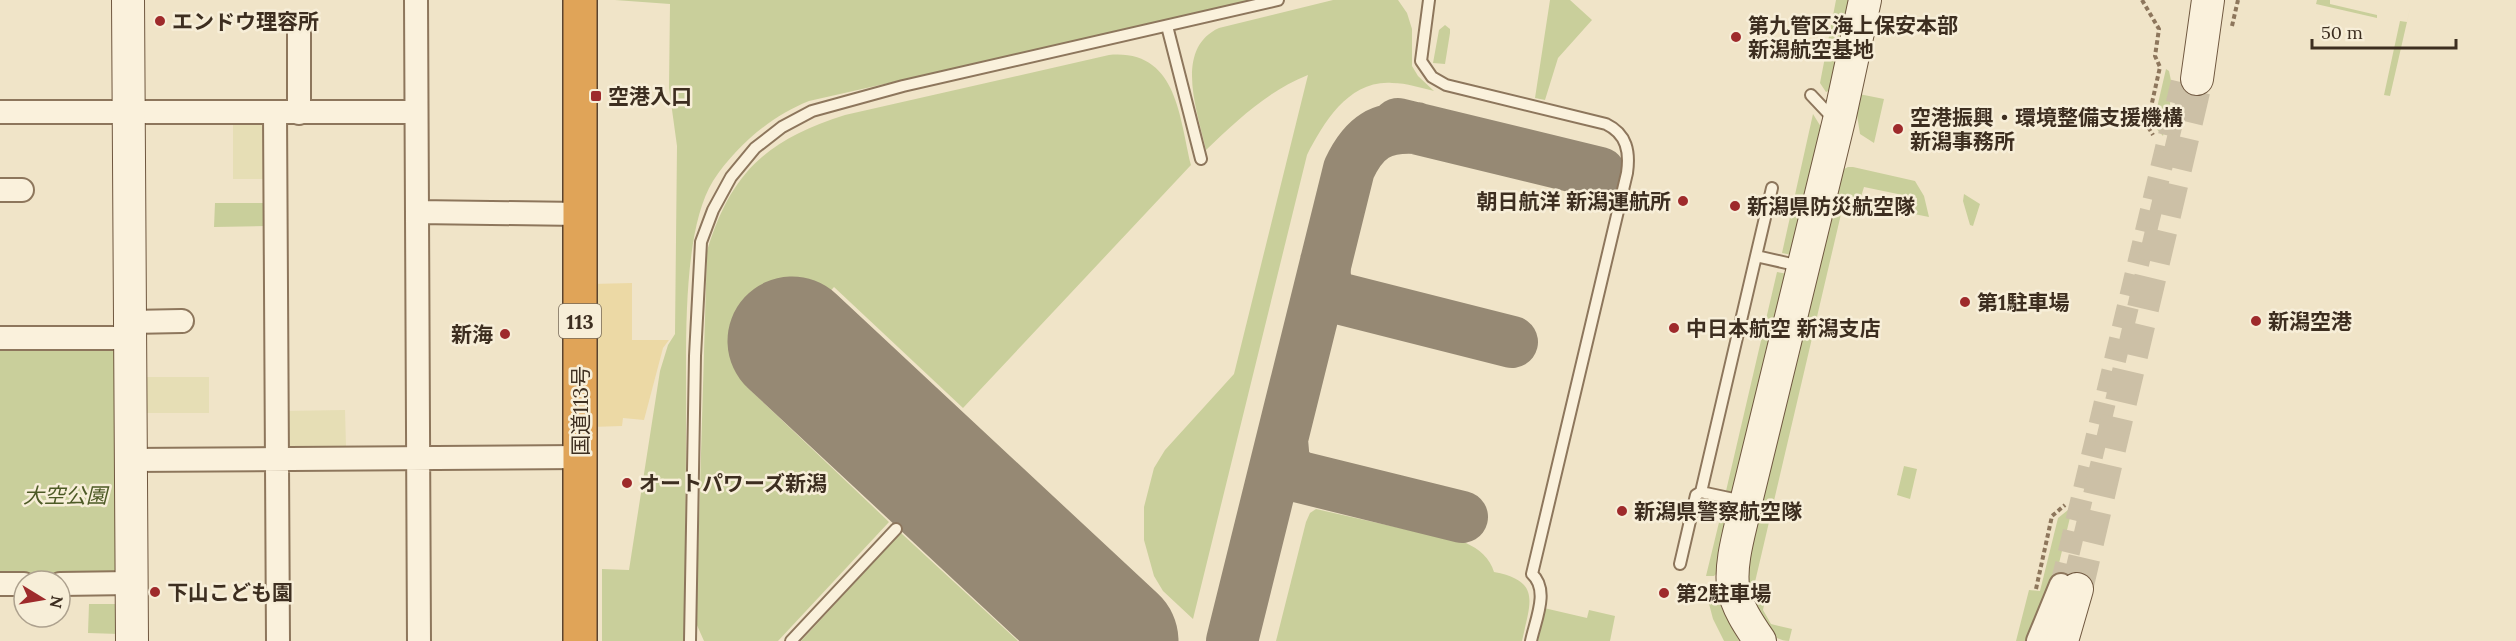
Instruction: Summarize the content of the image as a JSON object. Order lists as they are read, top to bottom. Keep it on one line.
{"streets":{"highway":["113","国道113号"]},"parks":["大空公園"],"places":{"other":["エンドウ理容所","第九管区海上保安本部 新潟航空基地","空港振興・環境整備支援機構 新潟事務所","朝日航洋 新潟運航所","新潟県防災航空隊","第1駐車場","新潟空港","中日本航空 新潟支店","新海","オートパワーズ新潟","新潟県警察航空隊","下山こども園","第2駐車場"],"transit":["空港入口"]},"scale_bar":"50 m","north":"right"}
